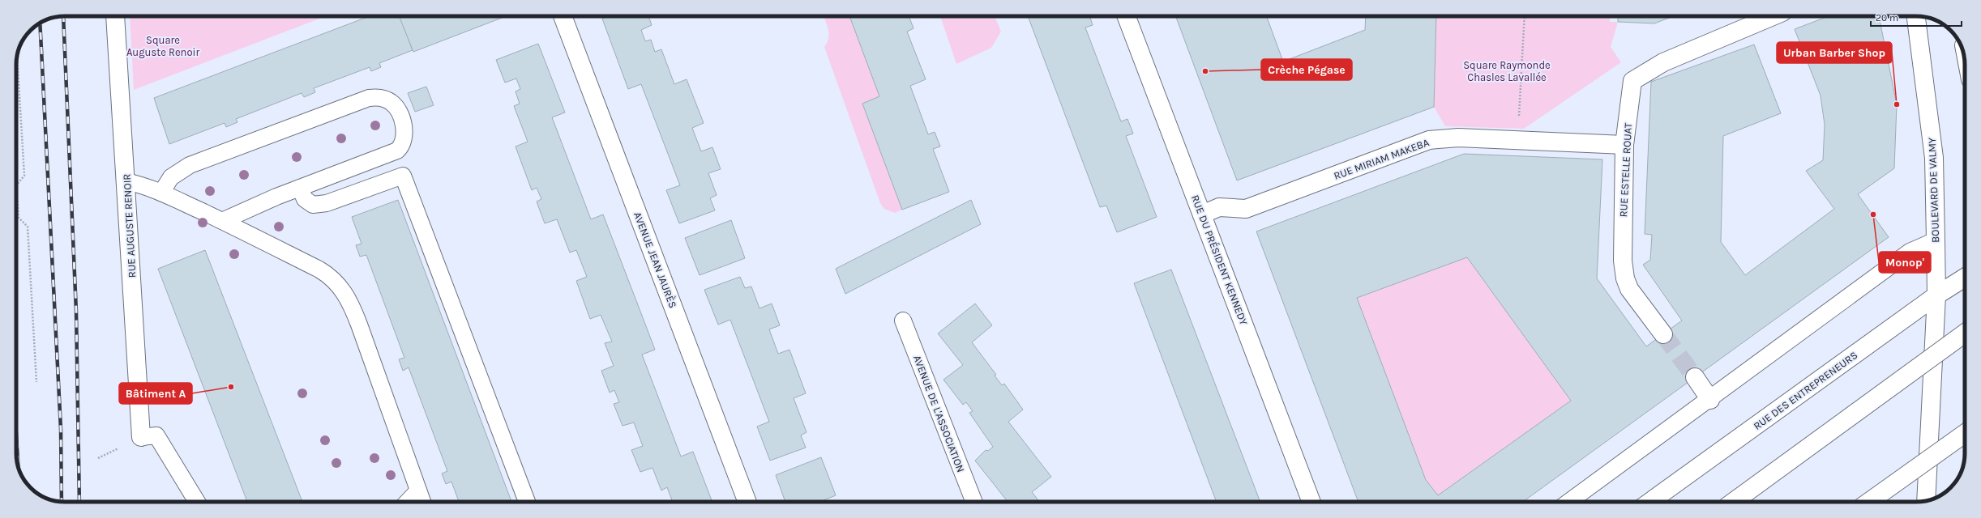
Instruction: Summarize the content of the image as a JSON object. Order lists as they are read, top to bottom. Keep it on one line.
{"streets":{"main road":["RUE MIRIAM MAKEBA","RUE ESTELLE ROUAT","BOULEVARD DE VALMY","RUE AUGUSTE RENOIR","AVENUE JEAN JAURÈS","RUE DU PRÉSIDENT KENNEDY","RUE DES ENTREPRENEURS"],"lane":["AVENUE DE L'ASSOCIATION"]},"crossings":[["RUE MIRIAM MAKEBA","RUE ESTELLE ROUAT"],["RUE MIRIAM MAKEBA","RUE DU PRÉSIDENT KENNEDY"],["BOULEVARD DE VALMY","RUE DES ENTREPRENEURS"]],"parks":["Square Auguste Renoir","Square Raymonde Chasles Lavallée"],"places":["Crèche Pégase","Urban Barber Shop","Monop'","Bâtiment A"],"scale_bar":"20 m"}
